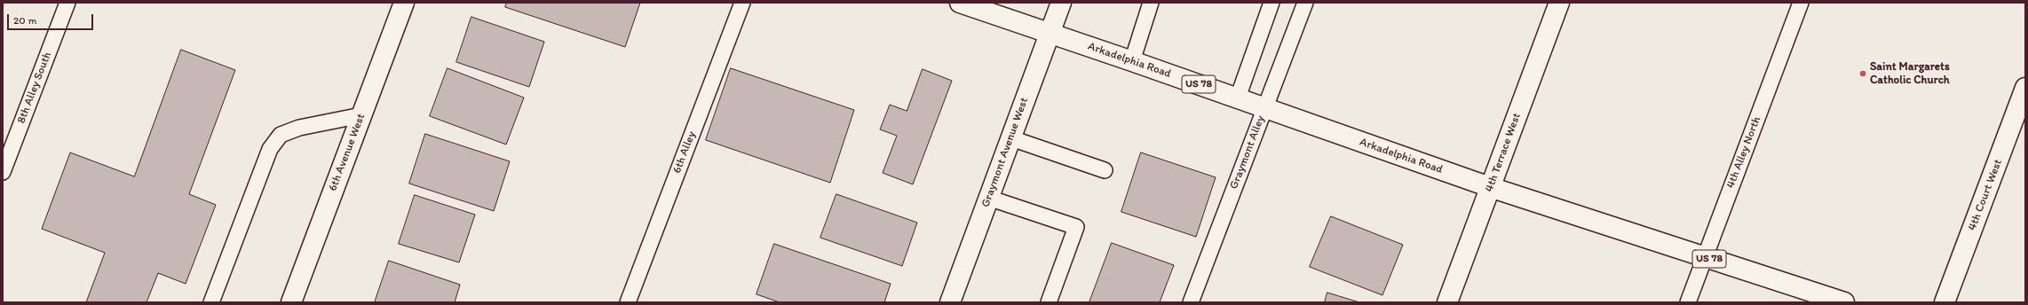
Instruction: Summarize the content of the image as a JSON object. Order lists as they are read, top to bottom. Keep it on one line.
{"streets":{"main road":["Arkadelphia Road","US 78","6th Avenue West","Graymont Avenue West","4th Terrace West","4th Court West"],"lane":["8th Alley South","6th Alley","Graymont Alley","4th Alley North"]},"crossings":[["Arkadelphia Road","Graymont Avenue West"],["Arkadelphia Road","Graymont Alley"],["Arkadelphia Road","4th Terrace West"],["Arkadelphia Road","4th Alley North"]],"places":["Saint Margarets Catholic Church"],"scale_bar":"20 m"}
